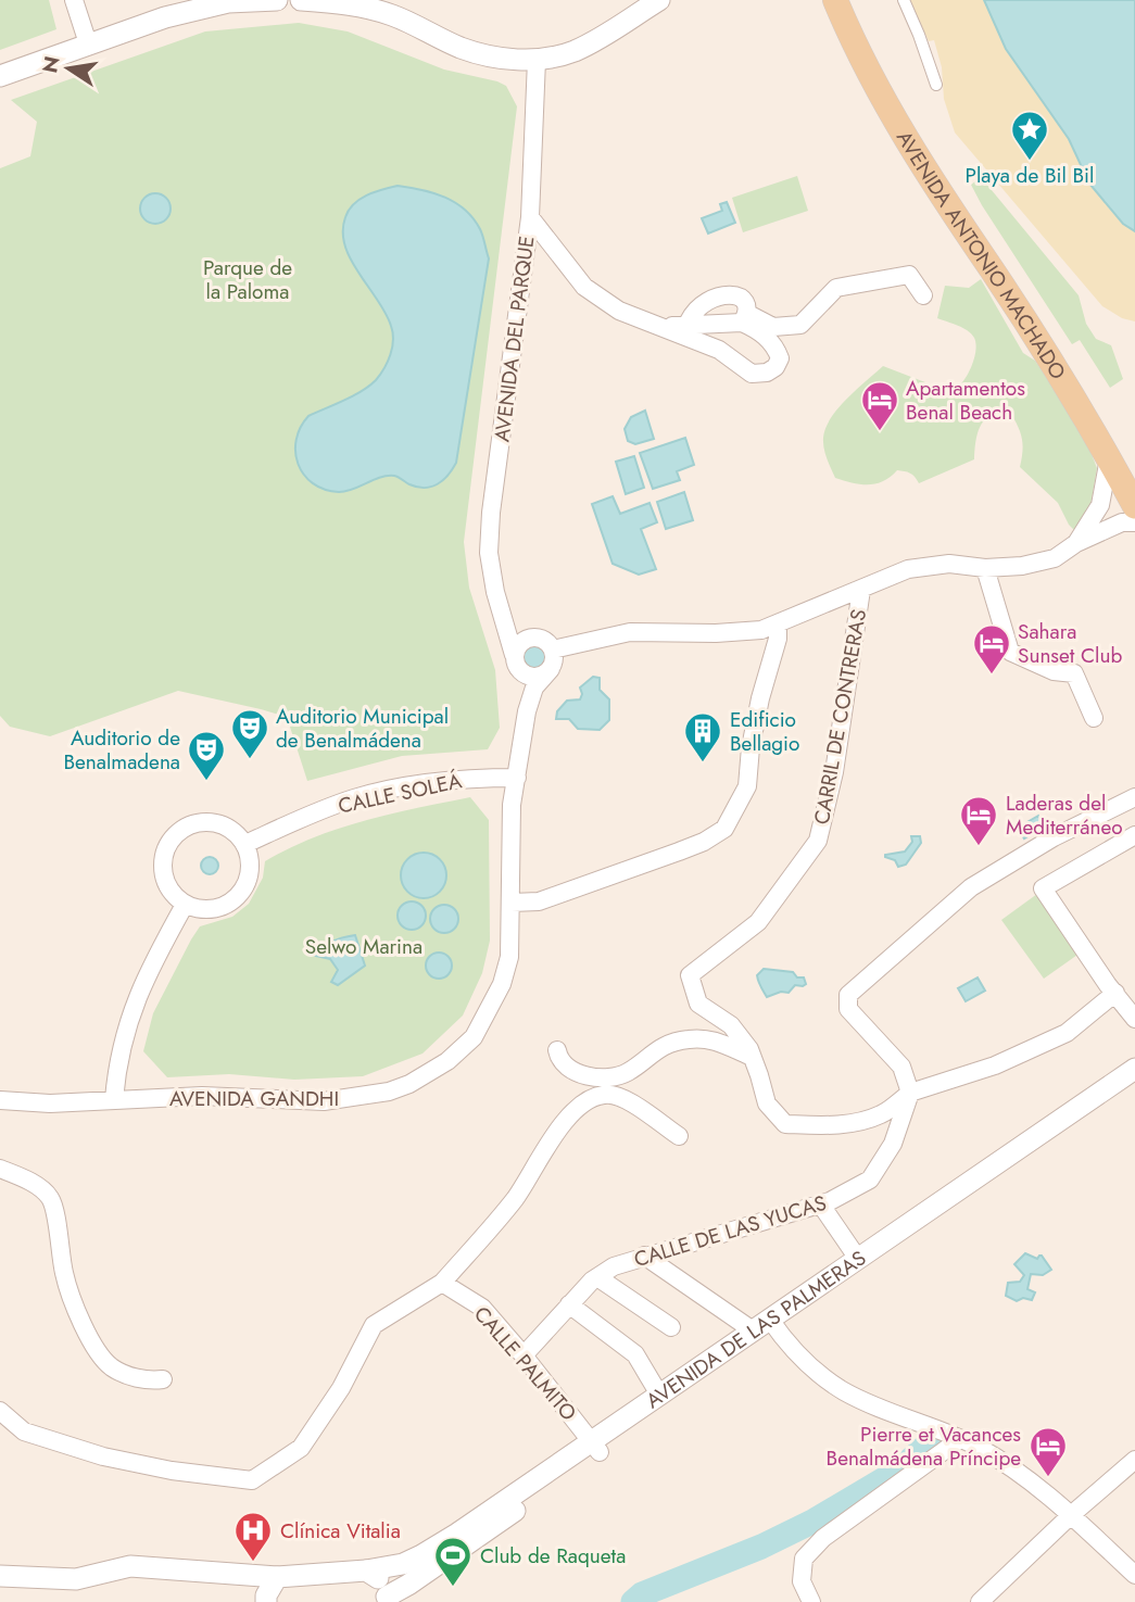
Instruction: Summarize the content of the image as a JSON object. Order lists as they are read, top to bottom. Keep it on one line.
{"streets":{"main road":["AVENIDA ANTONIO MACHADO"],"street":["AVENIDA DEL PARQUE","CARRIL DE CONTRERAS","CALLE SOLEÁ","AVENIDA GANDHI","CALLE DE LAS YUCAS","AVENIDA DE LAS PALMERAS","CALLE PALMITO"]},"crossings":[["AVENIDA DEL PARQUE","AVENIDA GANDHI"],["CARRIL DE CONTRERAS","CALLE DE LAS YUCAS"],["CALLE SOLEÁ","AVENIDA GANDHI"],["CALLE DE LAS YUCAS","CALLE PALMITO"],["AVENIDA DE LAS PALMERAS","CALLE PALMITO"]],"parks":["Parque de la Paloma","Selwo Marina"],"places":{"place":["Playa de Bil Bil"],"hotel":["Apartamentos Benal Beach","Sahara Sunset Club","Laderas del Mediterráneo","Pierre et Vacances Benalmádena Príncipe"],"theatre":["Auditorio Municipal de Benalmádena","Auditorio de Benalmadena"],"building":["Edificio Bellagio"],"hospital":["Clínica Vitalia"],"sports":["Club de Raqueta"]},"north":"left"}
